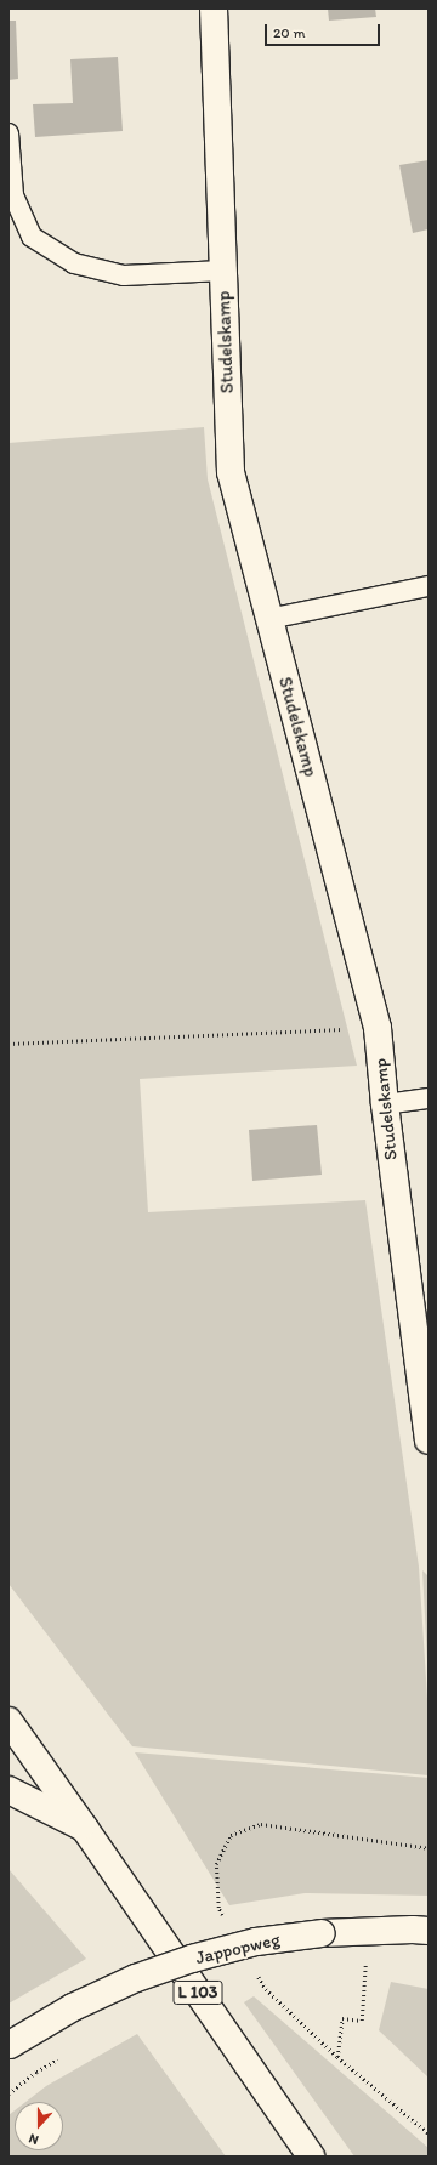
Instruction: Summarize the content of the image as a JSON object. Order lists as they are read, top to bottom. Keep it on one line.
{"streets":{"street":["Studelskamp","Jappopweg","L 103"]},"scale_bar":"20 m","north":"bottom"}
